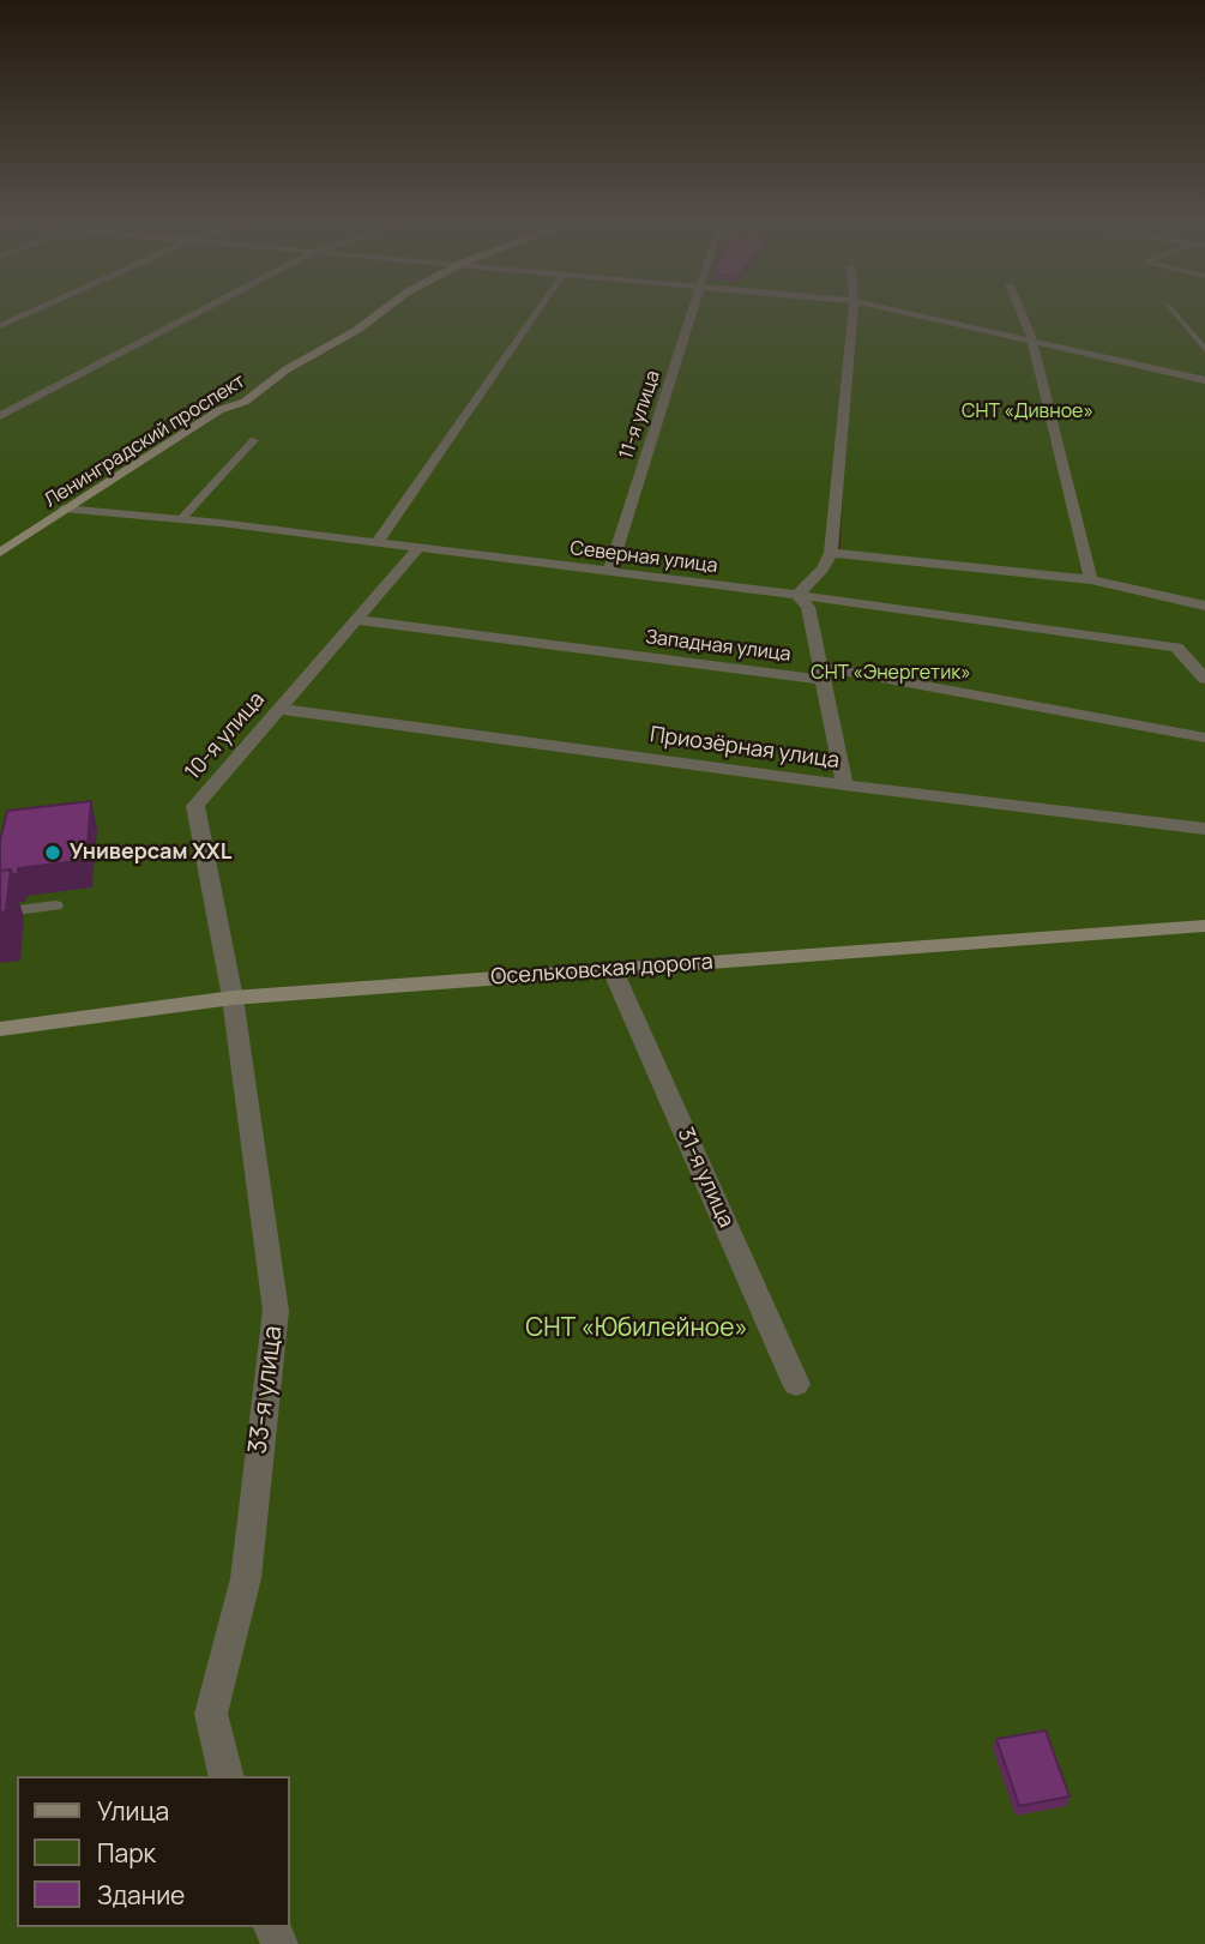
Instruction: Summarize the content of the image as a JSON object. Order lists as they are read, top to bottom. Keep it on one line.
{"streets":{"street":["11-я улица","Ленинградский проспект","Северная улица","Западная улица","10-я улица","Приозёрная улица","Осельковская дорога","31-я улица","33-я улица"]},"crossings":[["11-я улица","Северная улица"],["Ленинградский проспект","Северная улица"],["Северная улица","10-я улица"],["Западная улица","10-я улица"],["10-я улица","Приозёрная улица"],["10-я улица","Осельковская дорога"],["10-я улица","33-я улица"],["Осельковская дорога","31-я улица"],["Осельковская дорога","33-я улица"]],"parks":["СНТ «Дивное»","СНТ «Энергетик»","СНТ «Юбилейное»"],"places":["Универсам XXL"],"legend":["Улица","Парк","Здание"]}
